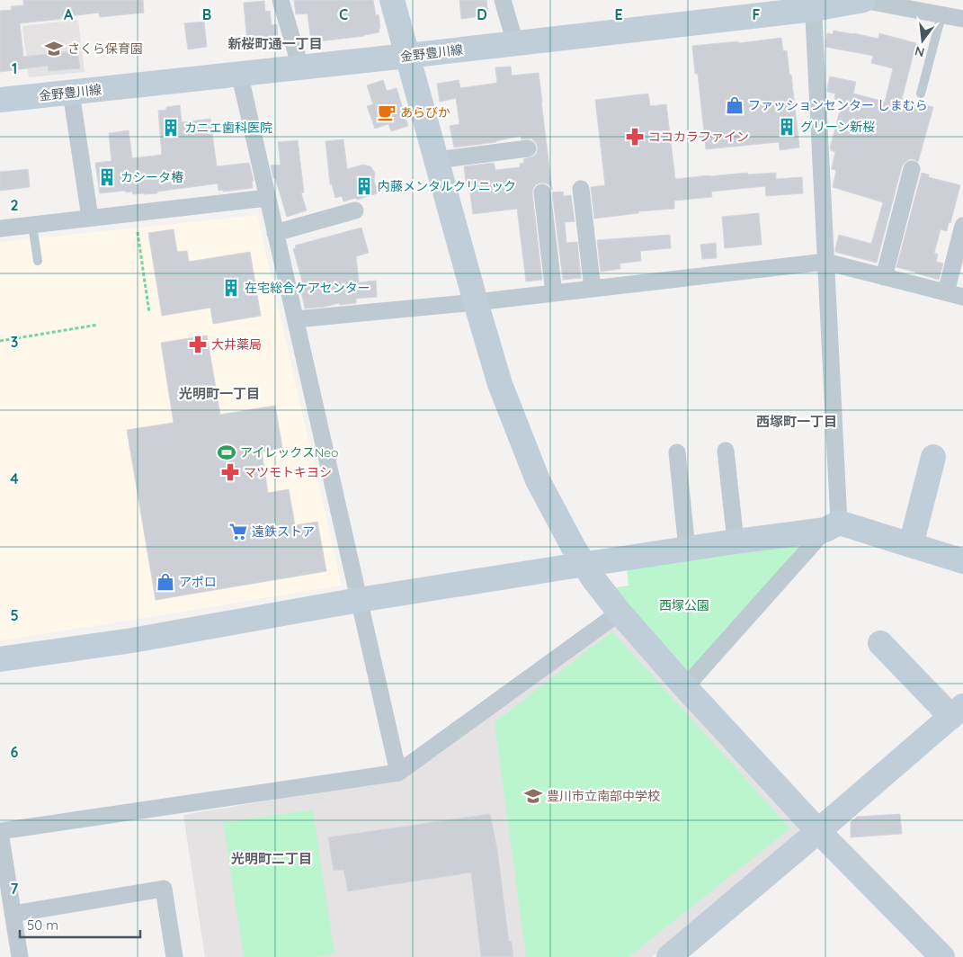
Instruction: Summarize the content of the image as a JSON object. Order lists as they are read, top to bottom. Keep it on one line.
{"streets":{"street":["金野豊川線"]},"districts":["新桜町通一丁目","光明町一丁目","西塚町一丁目","光明町二丁目"],"parks":["西塚公園"],"places":{"school or university":["さくら保育園","豊川市立南部中学校"],"shop":["ファッションセンター しまむら","アポロ"],"cafe":["あらびか"],"building":["グリーン新桜","カニエ歯科医院","カシータ椿","内藤メンタルクリニック","在宅総合ケアセンター"],"pharmacy":["ココカラファイン","大井薬局","マツモトキヨシ"],"sports":["アイレックスNeo"],"supermarket":["遠鉄ストア"]},"scale_bar":"50 m","north":"bottom","grid":{"columns":["A","B","C","D","E","F"],"rows":["1","2","3","4","5","6","7"]}}
